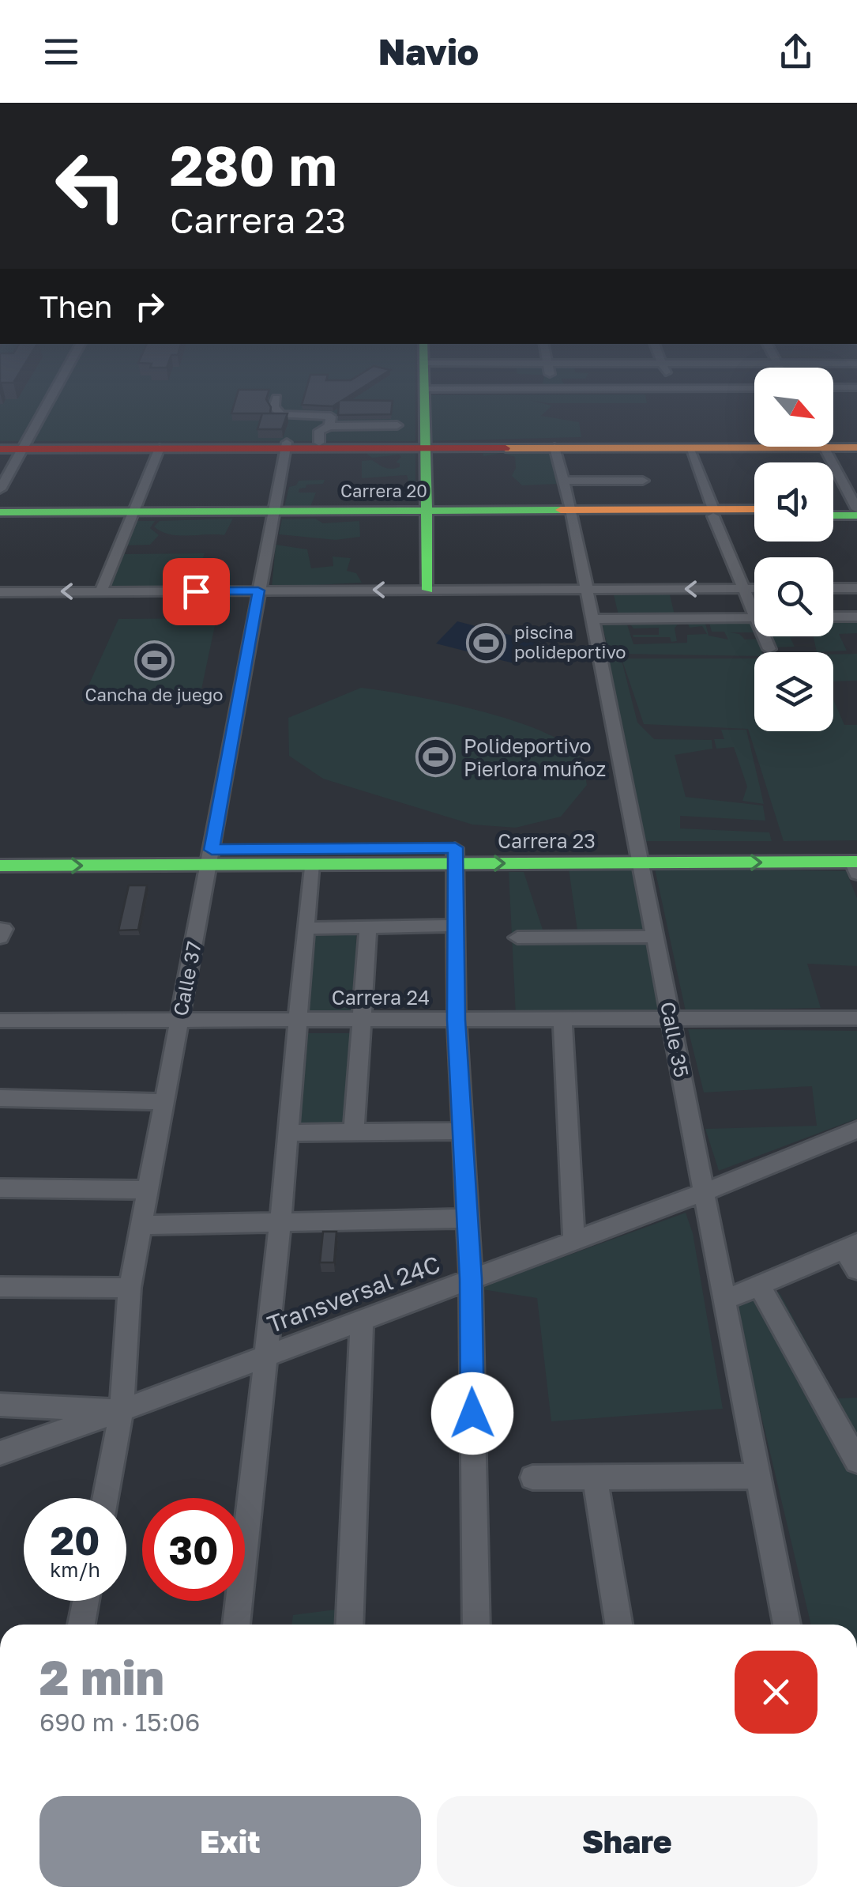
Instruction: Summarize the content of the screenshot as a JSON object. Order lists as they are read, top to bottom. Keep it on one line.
{"streets":{"main road":["Carrera 20","Carrera 23"],"street":["Calle 37","Carrera 24","Calle 35","Transversal 24C"]},"crossings":[["Carrera 20","Calle 37"],["Carrera 20","Calle 35"],["Carrera 23","Calle 37"],["Carrera 23","Calle 35"],["Calle 37","Carrera 24"],["Calle 37","Transversal 24C"],["Carrera 24","Calle 35"],["Calle 35","Transversal 24C"]],"places":{"sports":["piscina polideportivo","Cancha de juego","Polideportivo Pierlora muñoz"]},"north":"bottom right","page":{"header":"Navio","turn":["280 m","Carrera 23"],"then":"Then","speed":"20 km/h","limit":"30","heading":["2 min","690 m · 15:06"],"buttons":["Exit","Share"]}}
